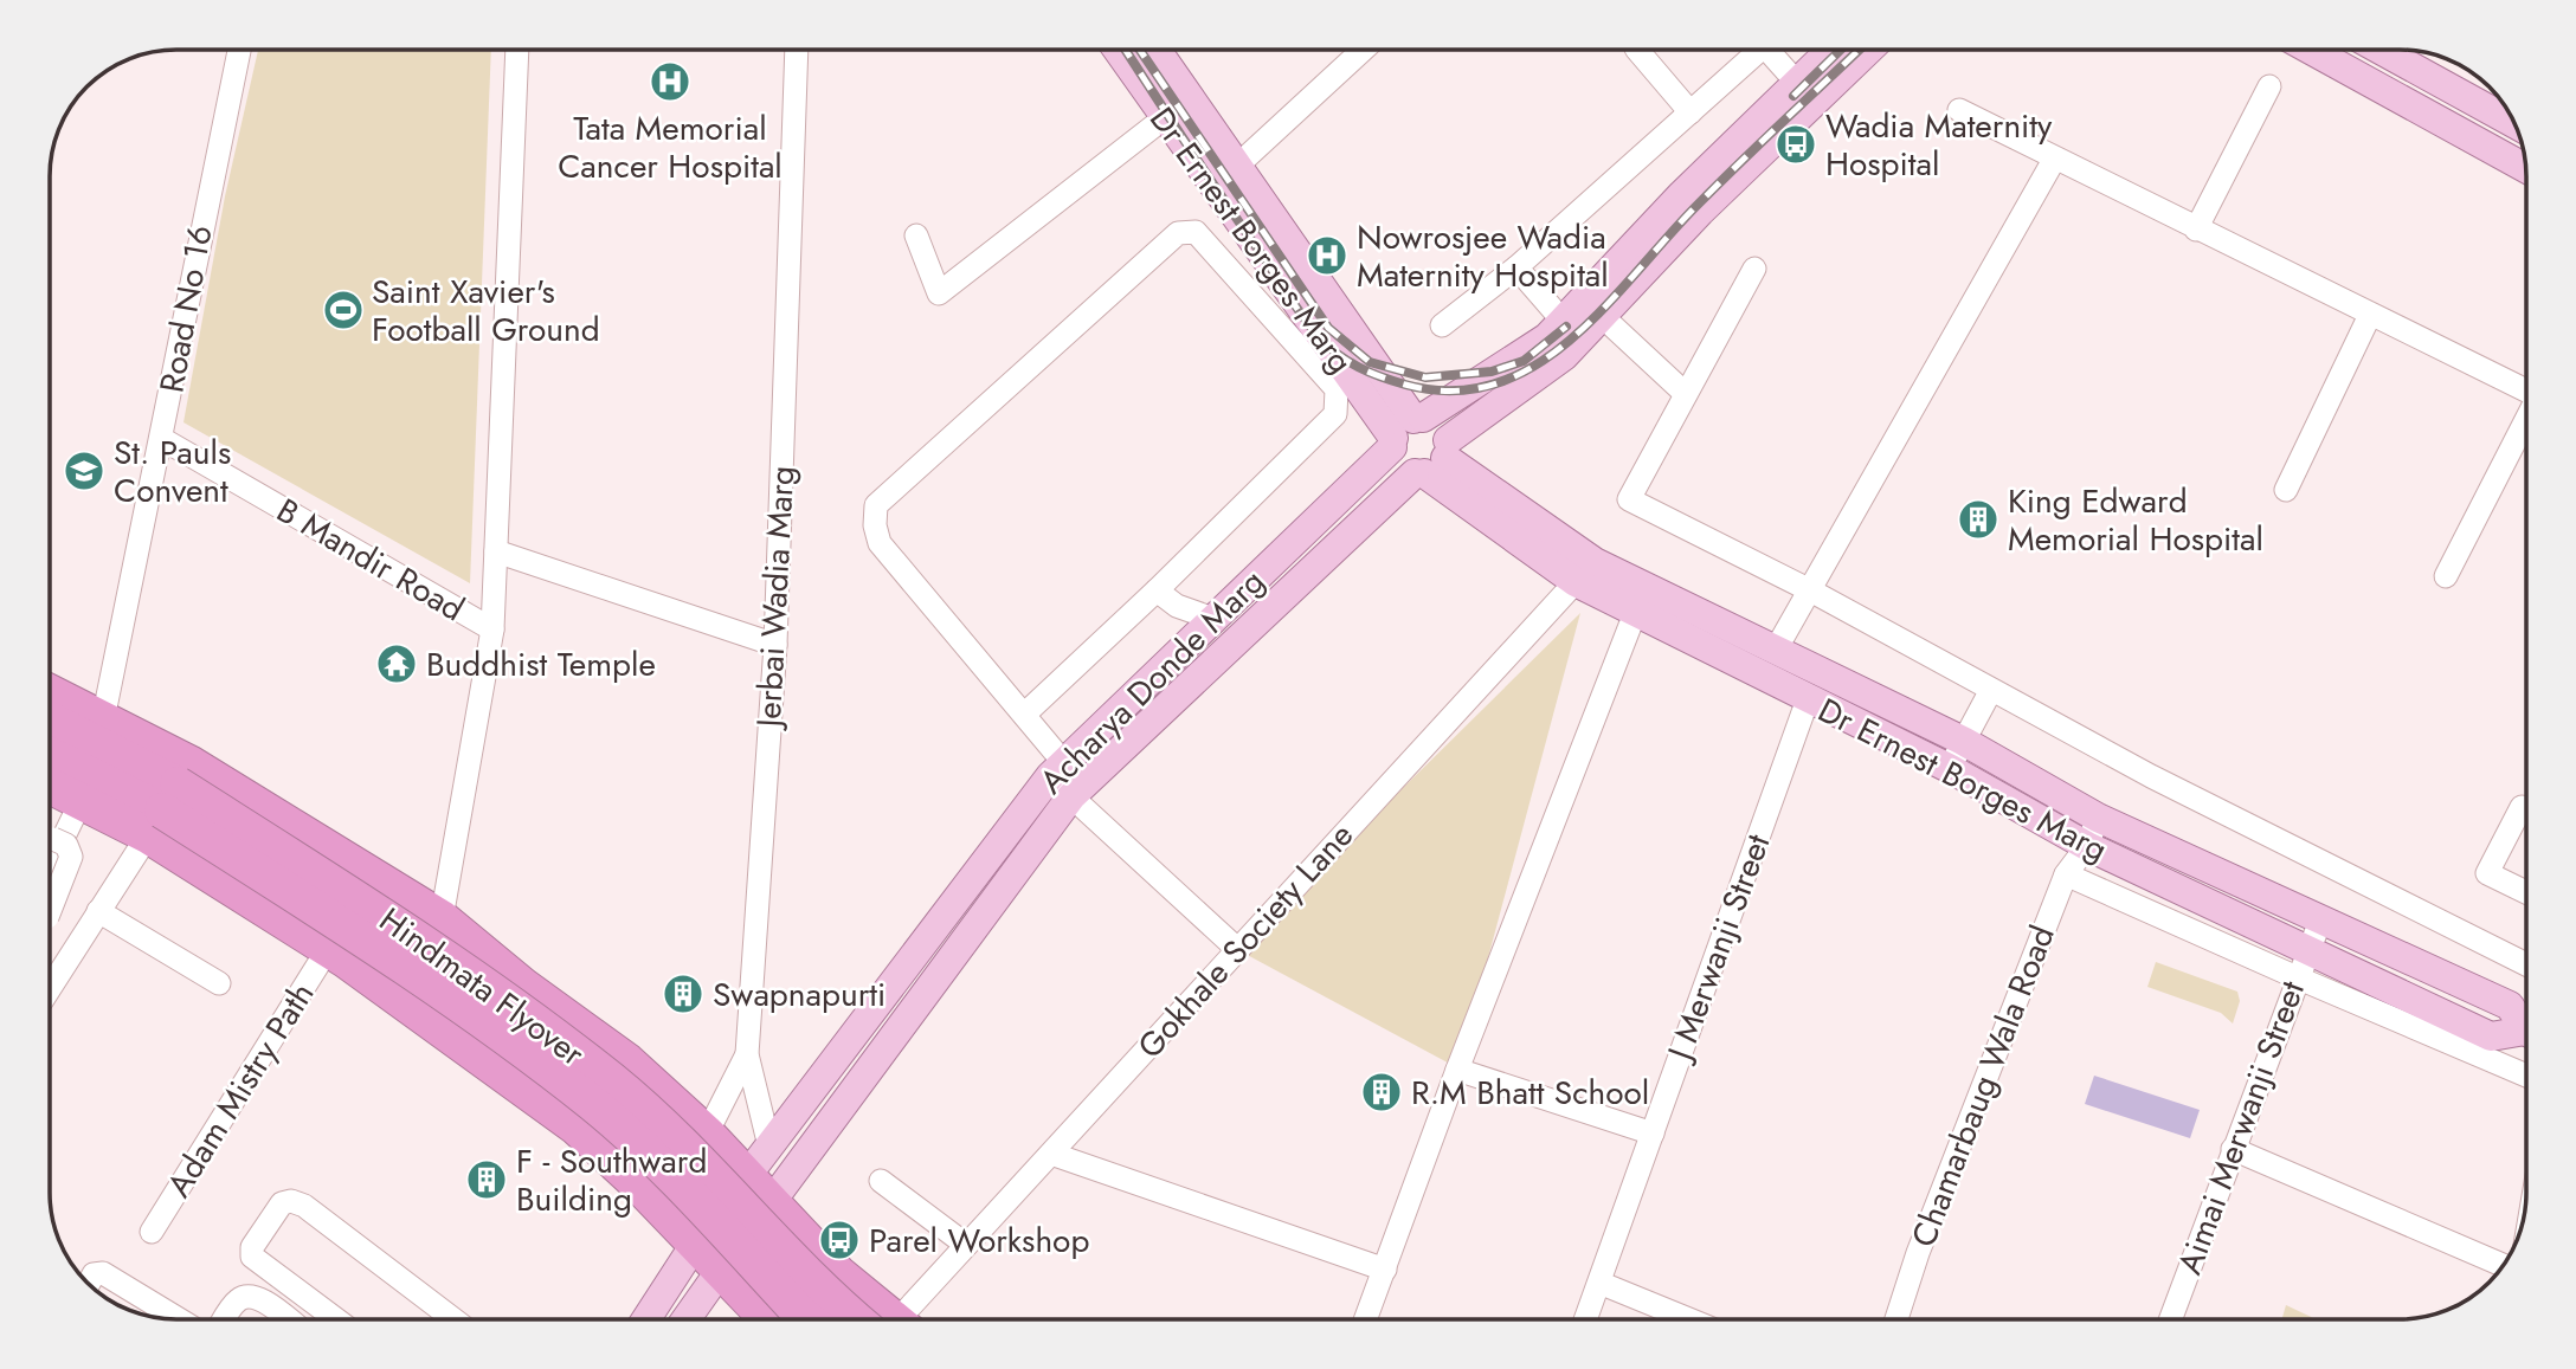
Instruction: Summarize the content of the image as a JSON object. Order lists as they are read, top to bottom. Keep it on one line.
{"streets":{"highway":["Hindmata Flyover"],"main road":["Dr Ernest Borges Marg","Acharya Donde Marg"],"street":["Road No 16","B Mandir Road","Jerbai Wadia Marg","Gokhale Society Lane","J Merwanji Street","Chamarbaug Wala Road","Adam Mistry Path","Aimai Merwanji Street"]},"crossings":[["Dr Ernest Borges Marg","Acharya Donde Marg"],["Dr Ernest Borges Marg","Gokhale Society Lane"],["Dr Ernest Borges Marg","J Merwanji Street"],["Dr Ernest Borges Marg","Chamarbaug Wala Road"],["Dr Ernest Borges Marg","Aimai Merwanji Street"],["Road No 16","B Mandir Road"],["Jerbai Wadia Marg","Acharya Donde Marg"]],"places":{"hospital":["Tata Memorial Cancer Hospital","Nowrosjee Wadia Maternity Hospital"],"bus stop":["Wadia Maternity Hospital","Parel Workshop"],"sports":["Saint Xavier's Football Ground"],"school or university":["St. Pauls Convent"],"building":["King Edward Memorial Hospital","Swapnapurti","R.M Bhatt School","F - Southward Building"],"temple":["Buddhist Temple"]}}
